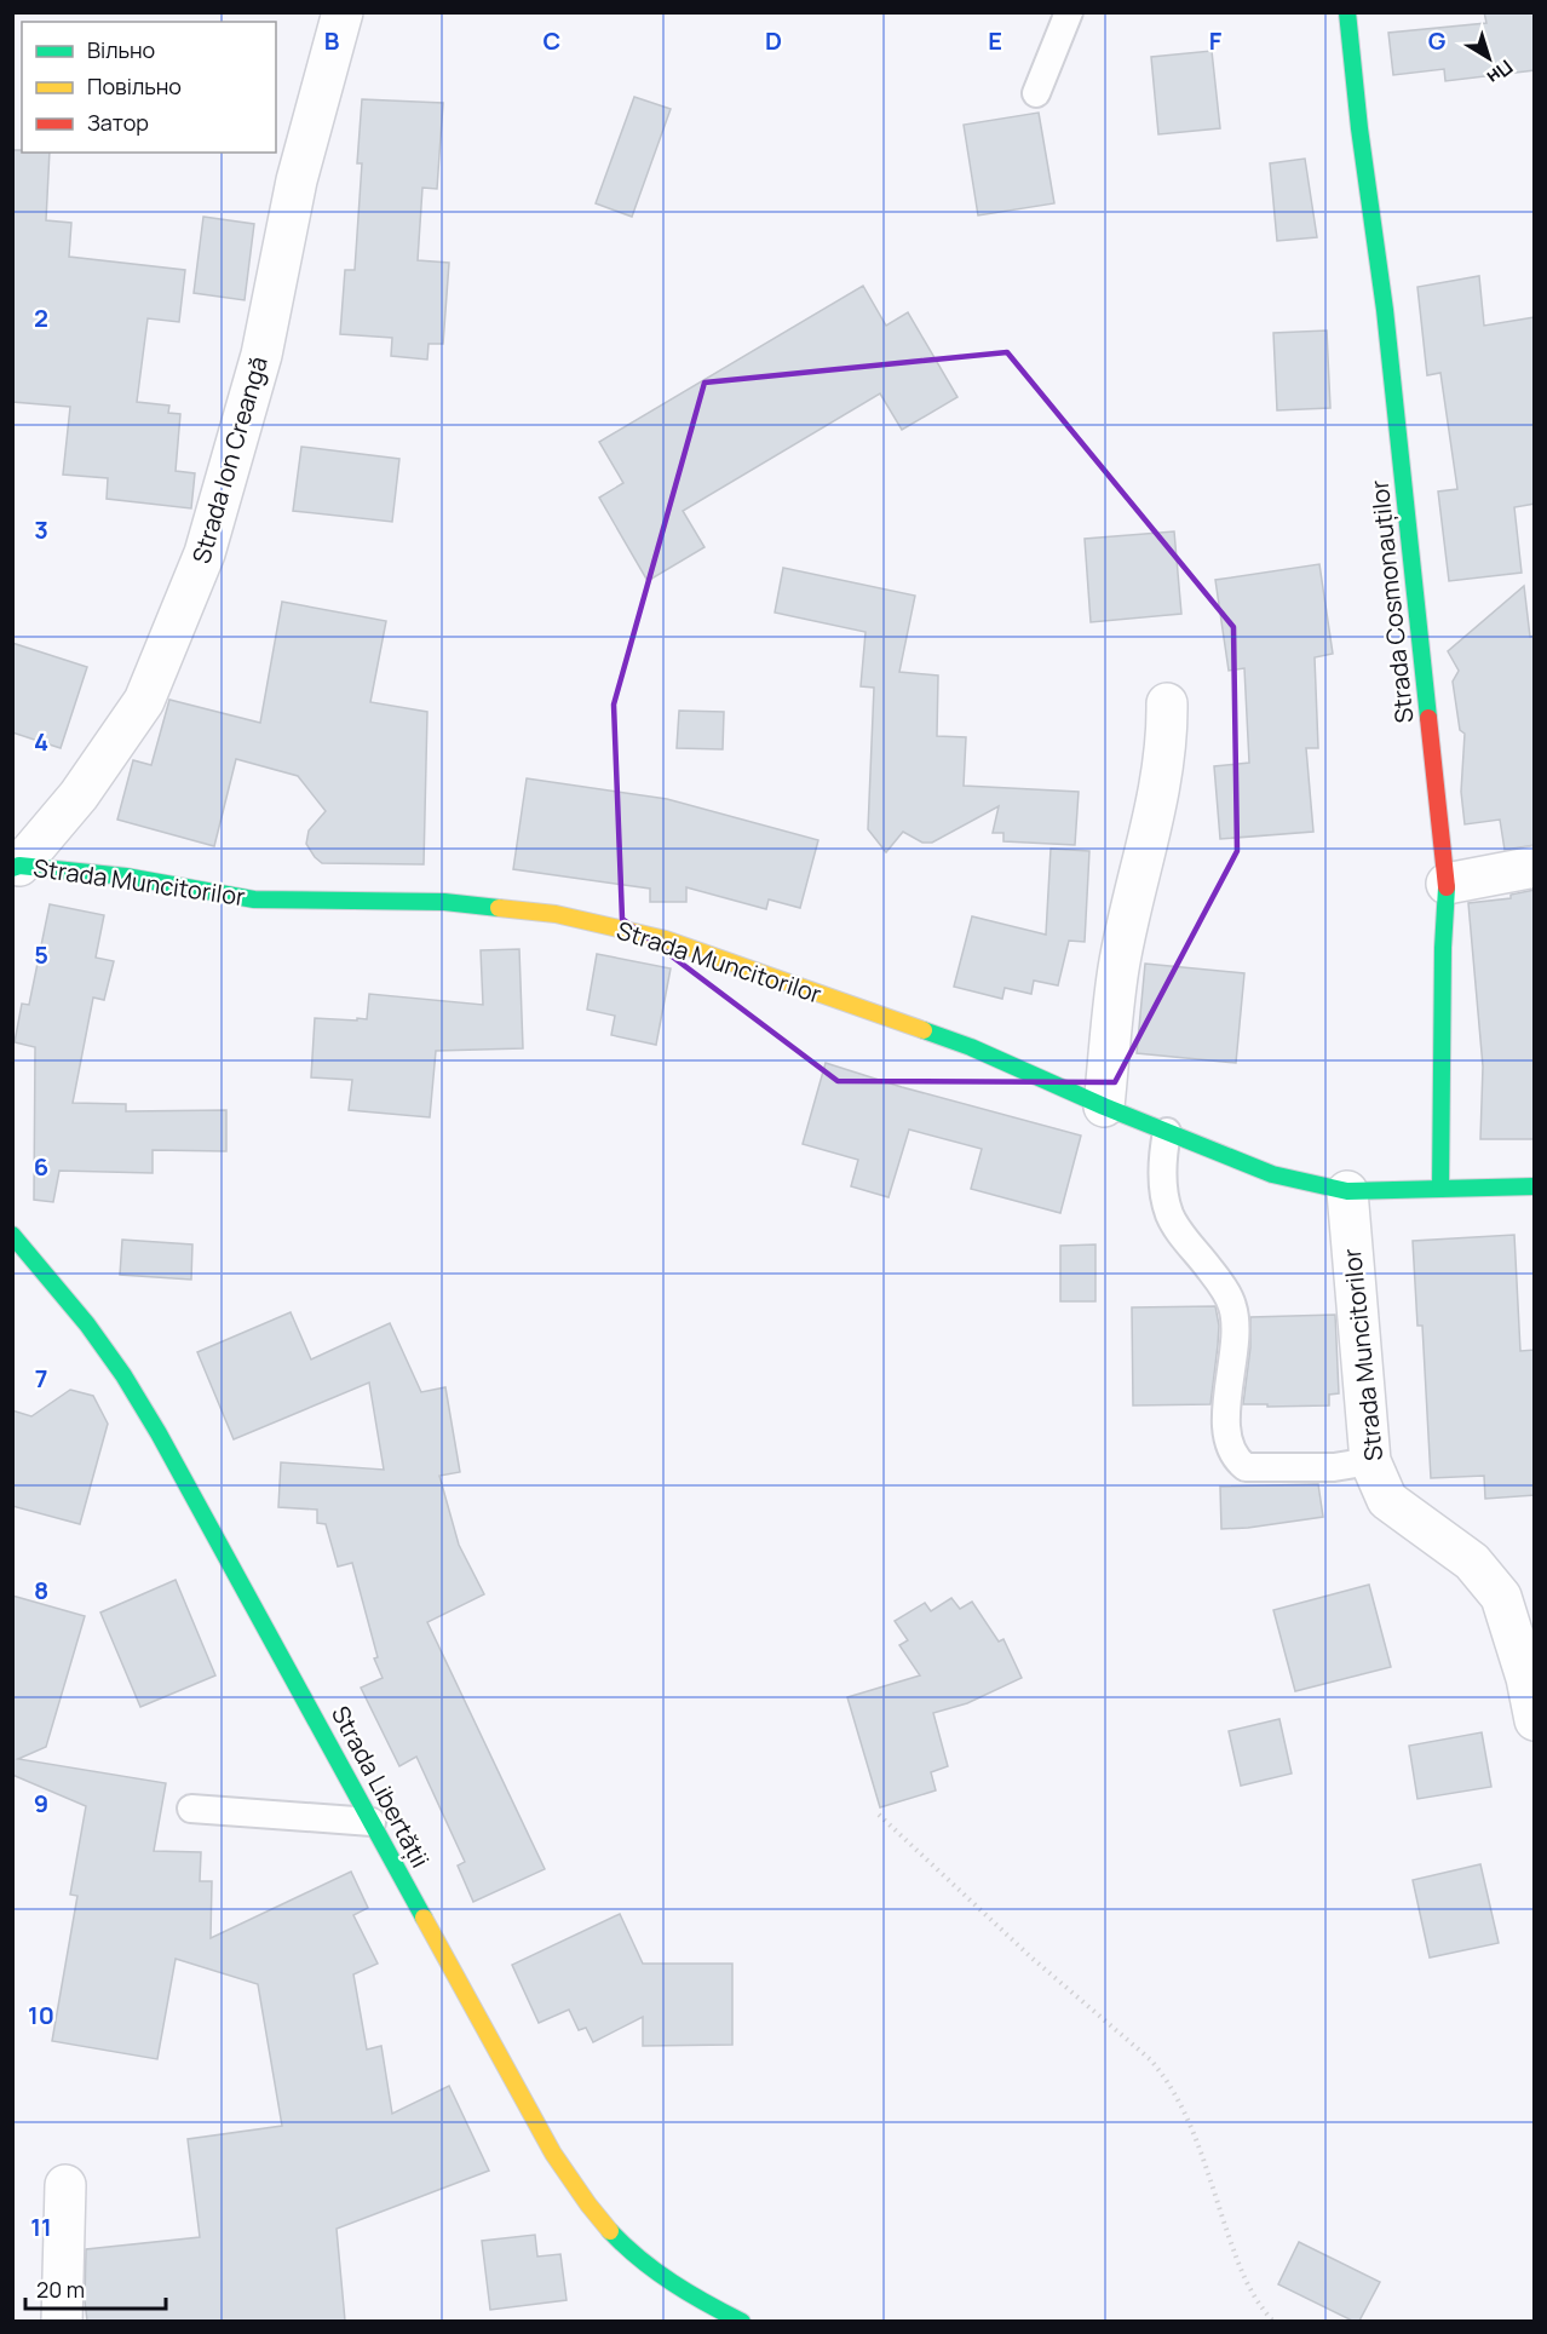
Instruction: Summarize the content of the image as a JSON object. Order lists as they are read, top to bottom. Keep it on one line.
{"streets":{"main road":["Strada Cosmonauților","Strada Muncitorilor","Strada Libertății"],"street":["Strada Ion Creangă"]},"crossings":[["Strada Ion Creangă","Strada Muncitorilor"],["Strada Cosmonauților","Strada Muncitorilor"]],"legend":["Вільно","Повільно","Затор"],"scale_bar":"20 m","north":"bottom right","grid":{"columns":["B","C","D","E","F","G"],"rows":["2","3","4","5","6","7","8","9","10","11"]}}
